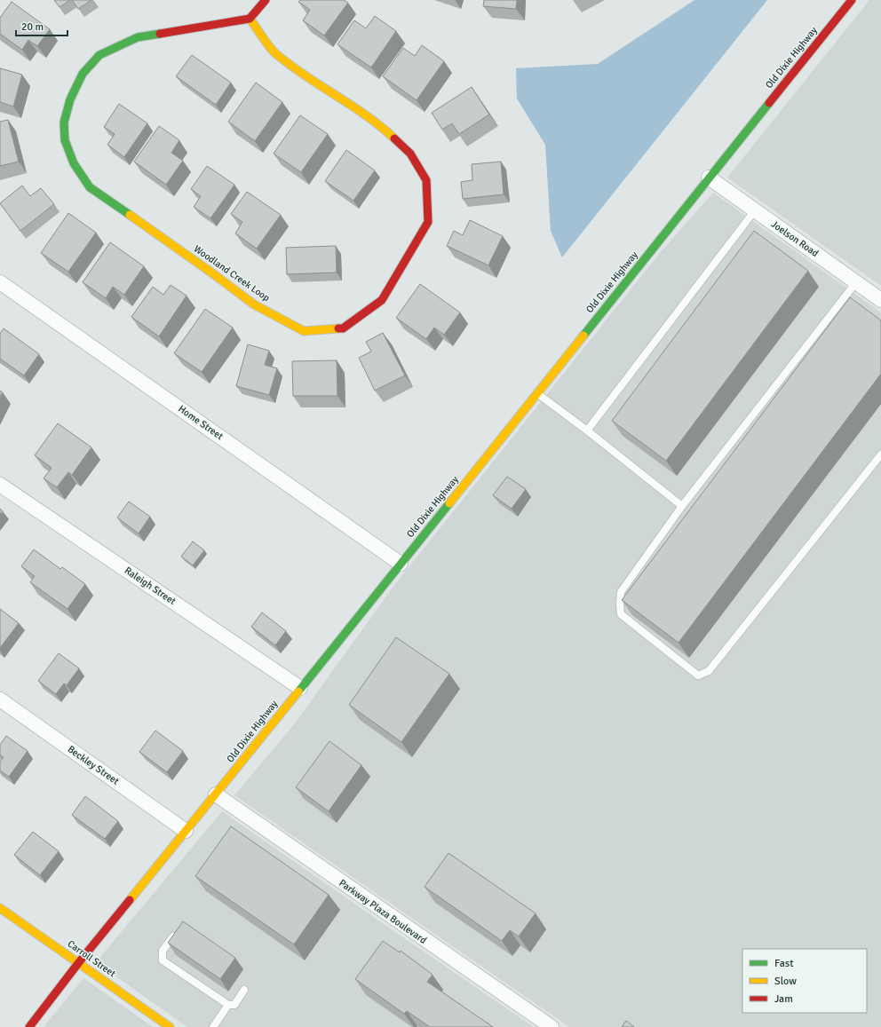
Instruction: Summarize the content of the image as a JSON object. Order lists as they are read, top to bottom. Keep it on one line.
{"streets":{"street":["Old Dixie Highway","Joelson Road","Woodland Creek Loop","Home Street","Raleigh Street","Beckley Street","Parkway Plaza Boulevard","Carroll Street"]},"crossings":[["Old Dixie Highway","Joelson Road"],["Old Dixie Highway","Home Street"],["Old Dixie Highway","Raleigh Street"],["Old Dixie Highway","Beckley Street"],["Old Dixie Highway","Parkway Plaza Boulevard"],["Old Dixie Highway","Carroll Street"]],"legend":["Fast","Slow","Jam"],"scale_bar":"20 m"}
